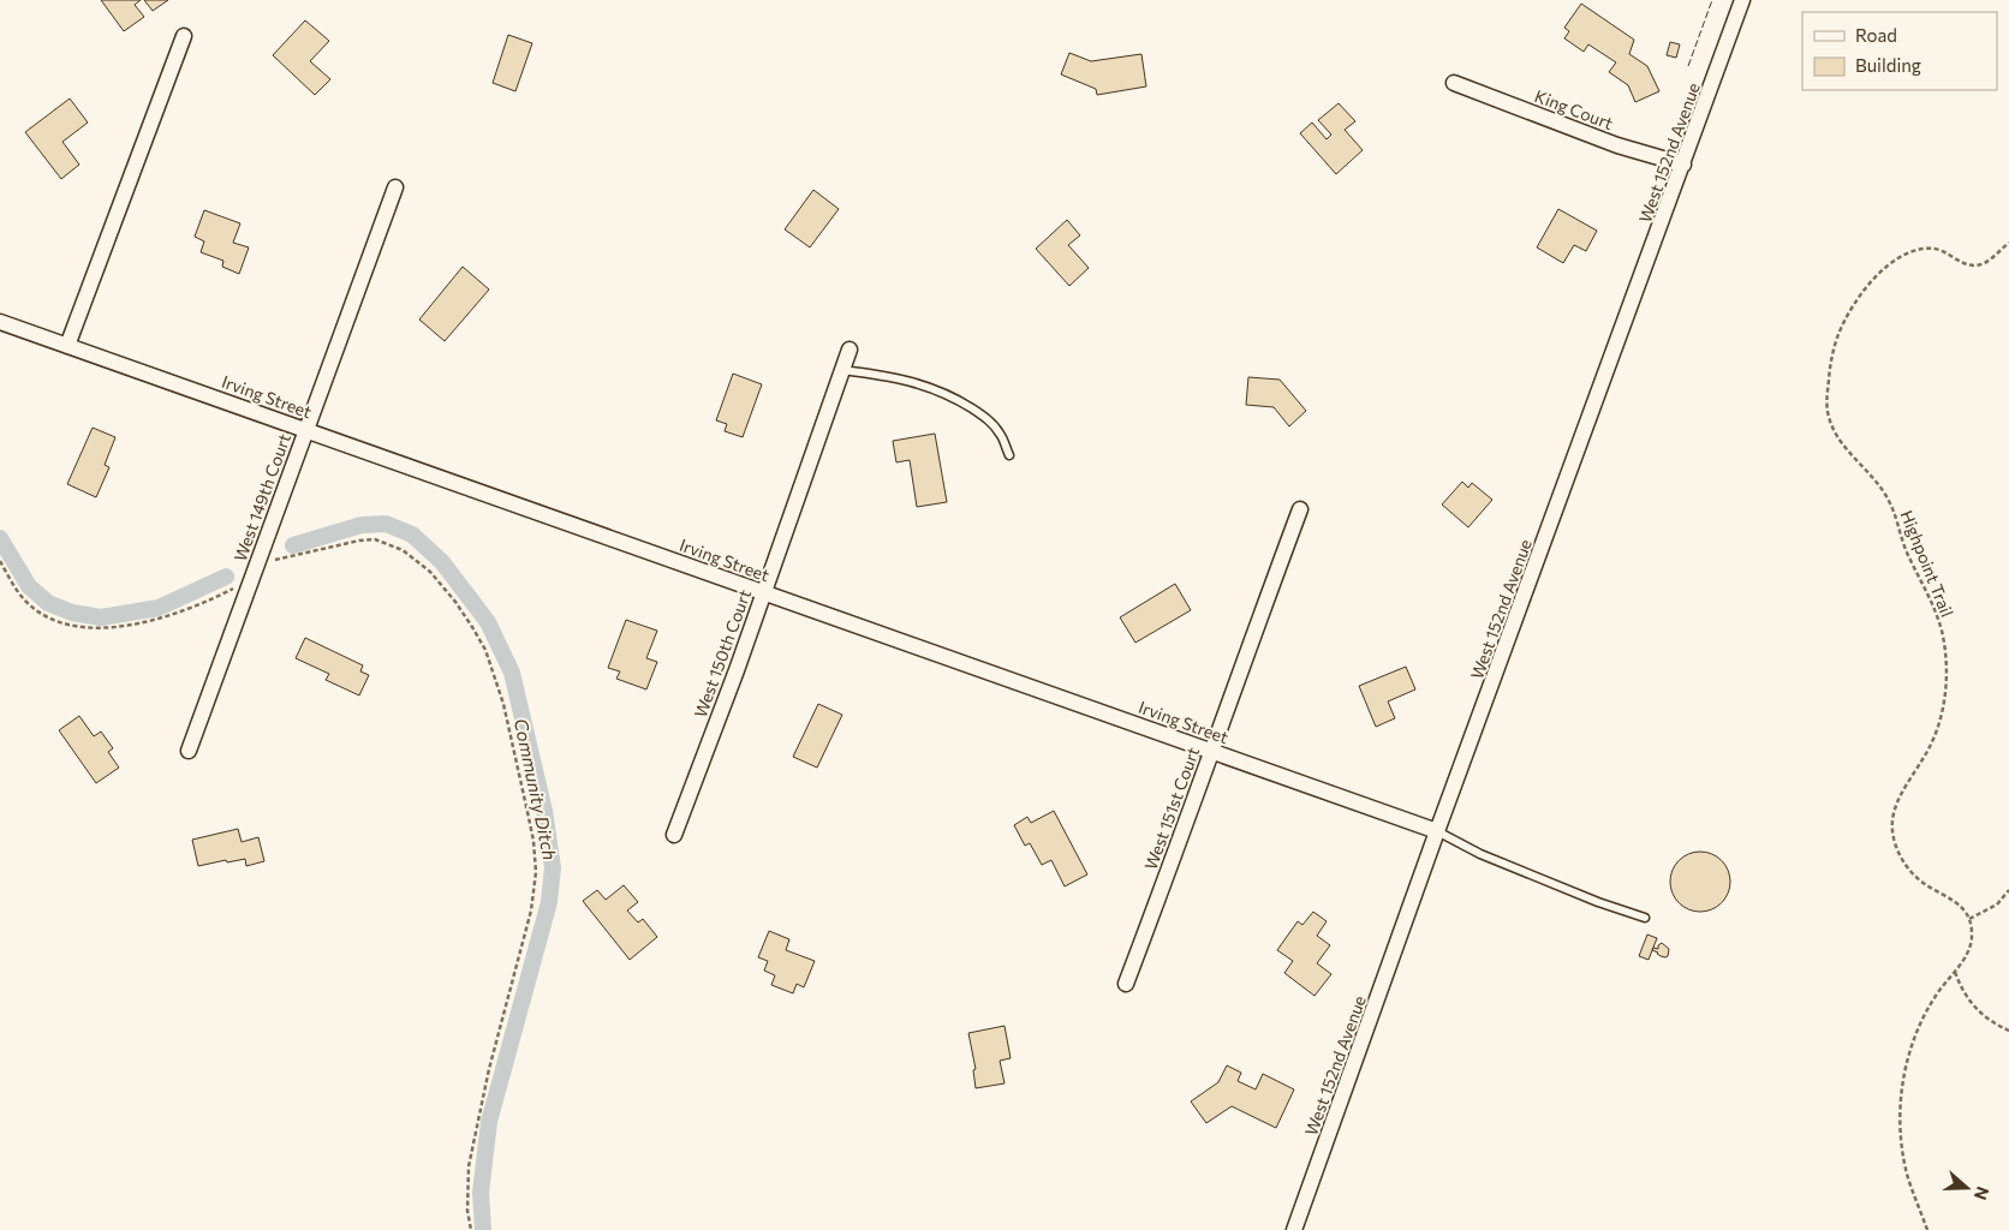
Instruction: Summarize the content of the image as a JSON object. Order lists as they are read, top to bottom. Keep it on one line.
{"streets":{"street":["King Court","West 152nd Avenue","Irving Street","West 149th Court","West 150th Court","West 151st Court"],"path":["Highpoint Trail"]},"crossings":[["King Court","West 152nd Avenue"],["West 152nd Avenue","Irving Street"],["Irving Street","West 149th Court"],["Irving Street","West 150th Court"],["Irving Street","West 151st Court"]],"water":["Community Ditch"],"legend":["Road","Building"],"north":"right"}
